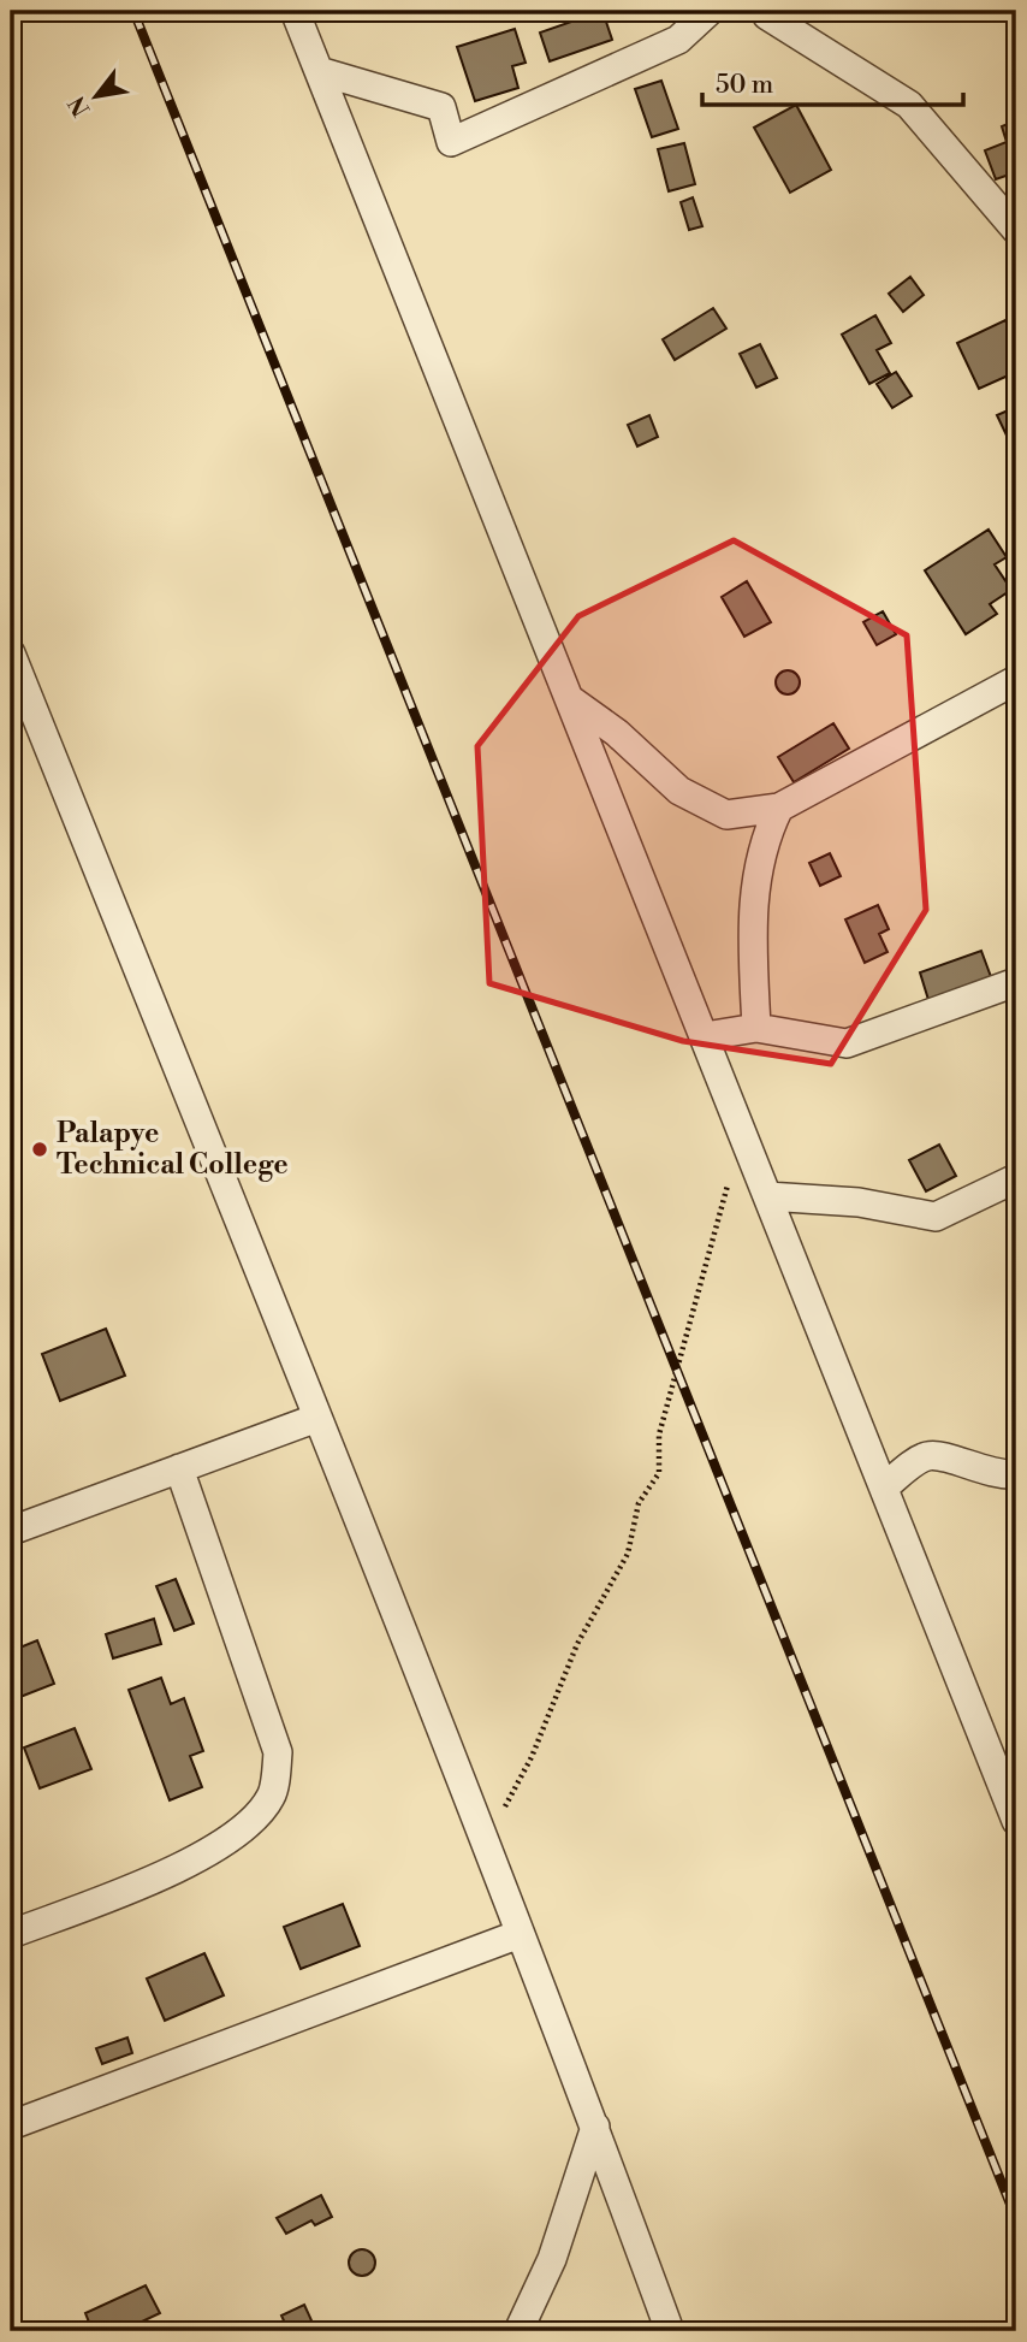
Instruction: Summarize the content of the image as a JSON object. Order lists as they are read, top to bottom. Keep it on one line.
{"places":["Palapye Technical College"],"scale_bar":"50 m","north":"bottom left"}
